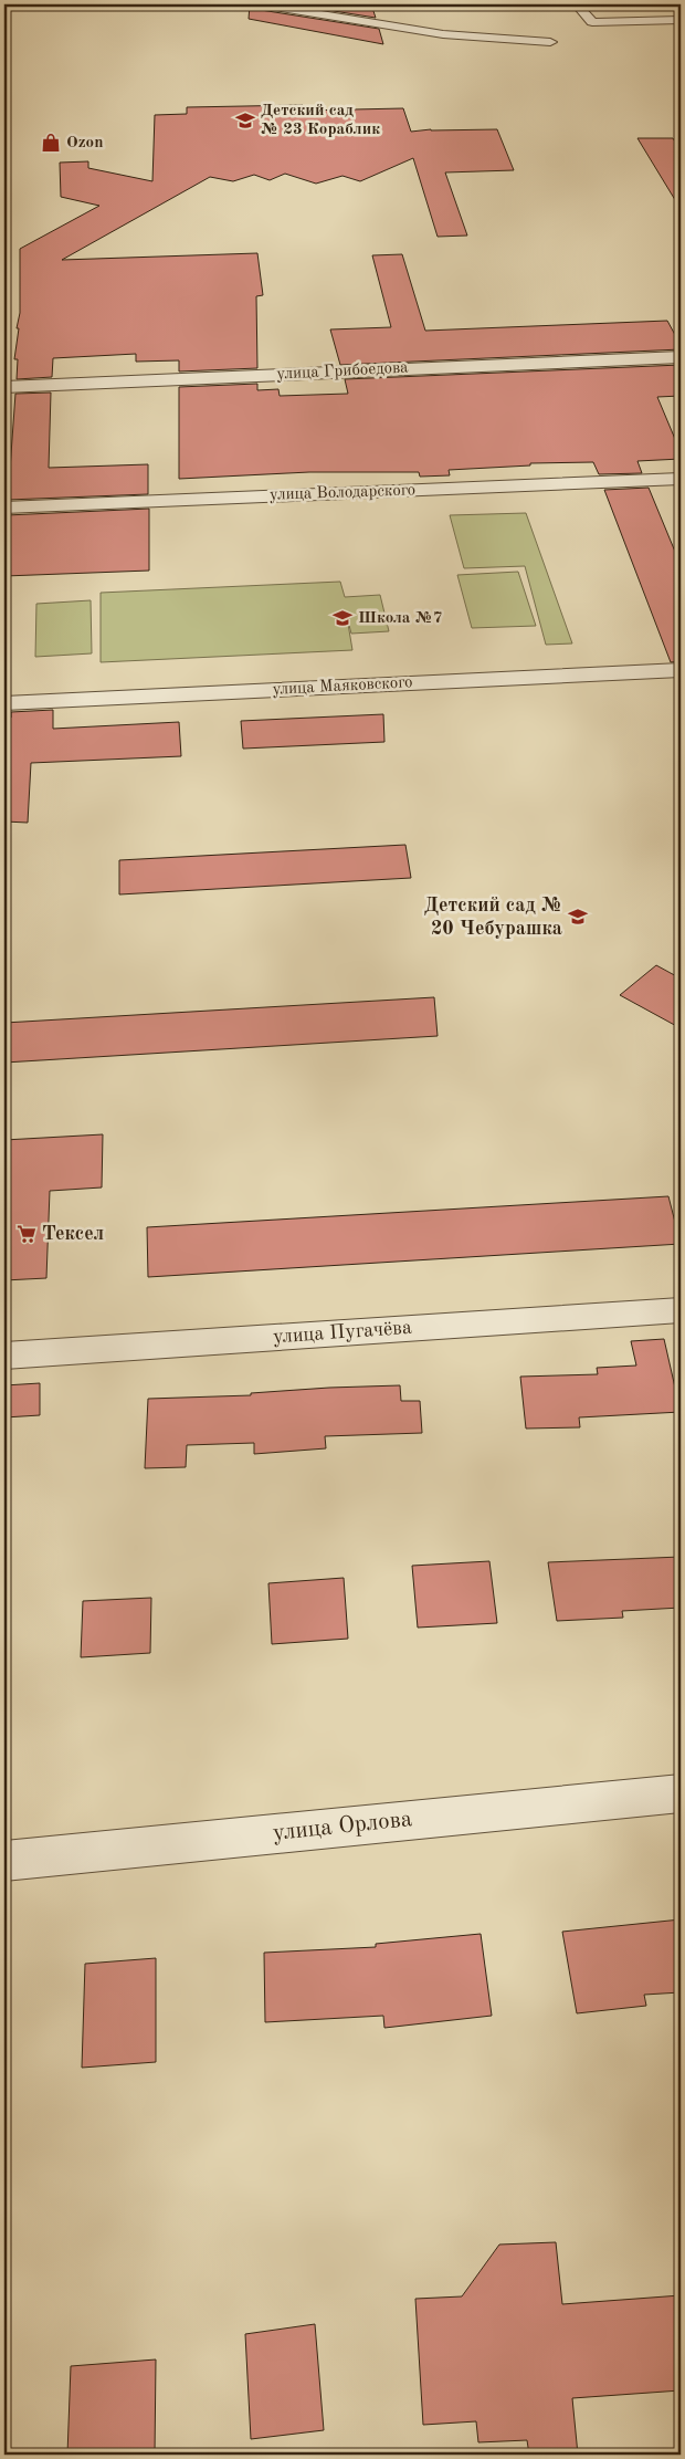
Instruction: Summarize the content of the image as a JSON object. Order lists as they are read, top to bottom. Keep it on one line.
{"streets":{"street":["улица Грибоедова","улица Володарского","улица Маяковского","улица Пугачёва","улица Орлова"]},"places":{"school or university":["Детский сад № 23 Кораблик","Школа №7","Детский сад № 20 Чебурашка"],"shop":["Ozon"],"supermarket":["Тексел"]}}
